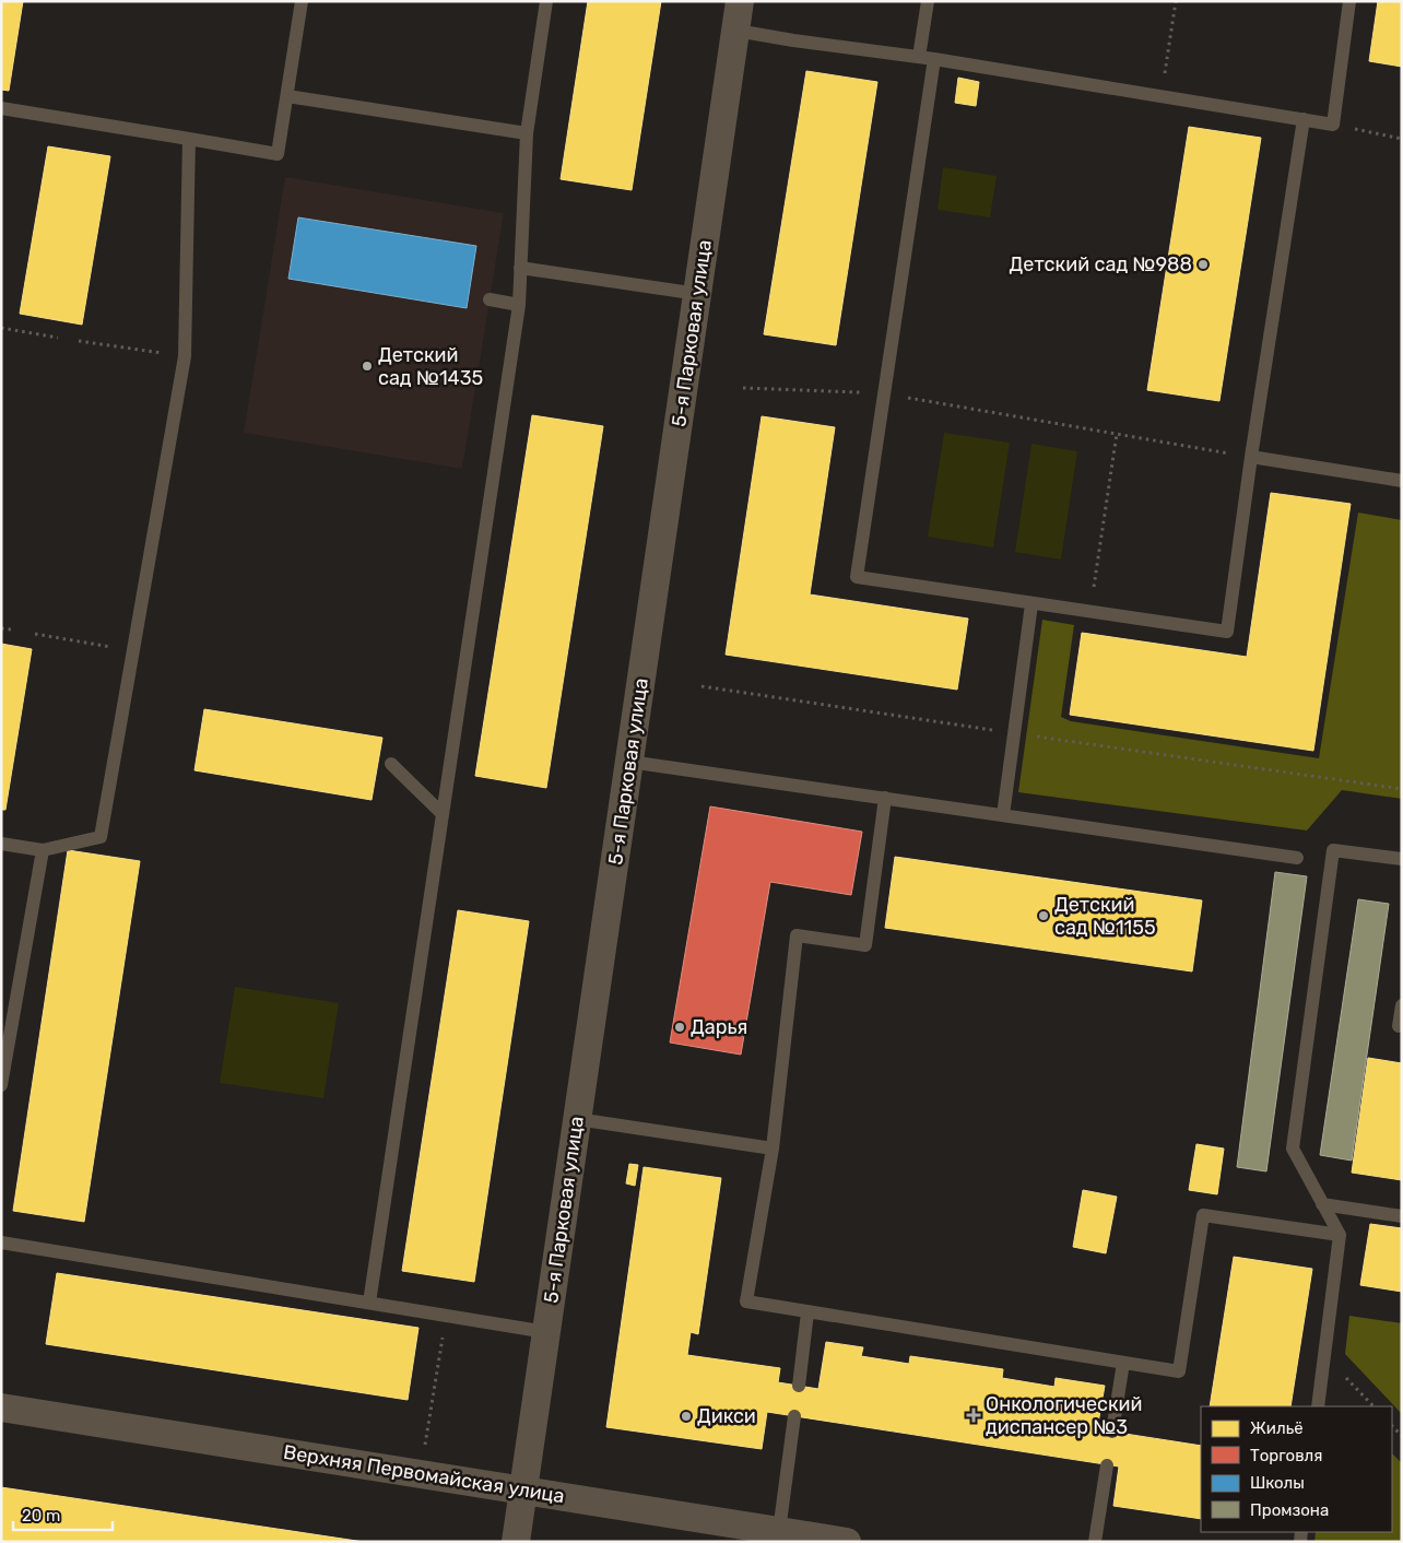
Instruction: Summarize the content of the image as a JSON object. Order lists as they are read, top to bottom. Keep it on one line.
{"streets":{"street":["5-я Парковая улица","Верхняя Первомайская улица"]},"crossings":[["5-я Парковая улица","Верхняя Первомайская улица"]],"places":{"other":["Детский сад №988","Детский сад №1435","Детский сад №1155","Дарья","Дикси"],"health":["Онкологический диспансер №3"]},"legend":["Жильё","Торговля","Школы","Промзона"],"scale_bar":"20 m"}
